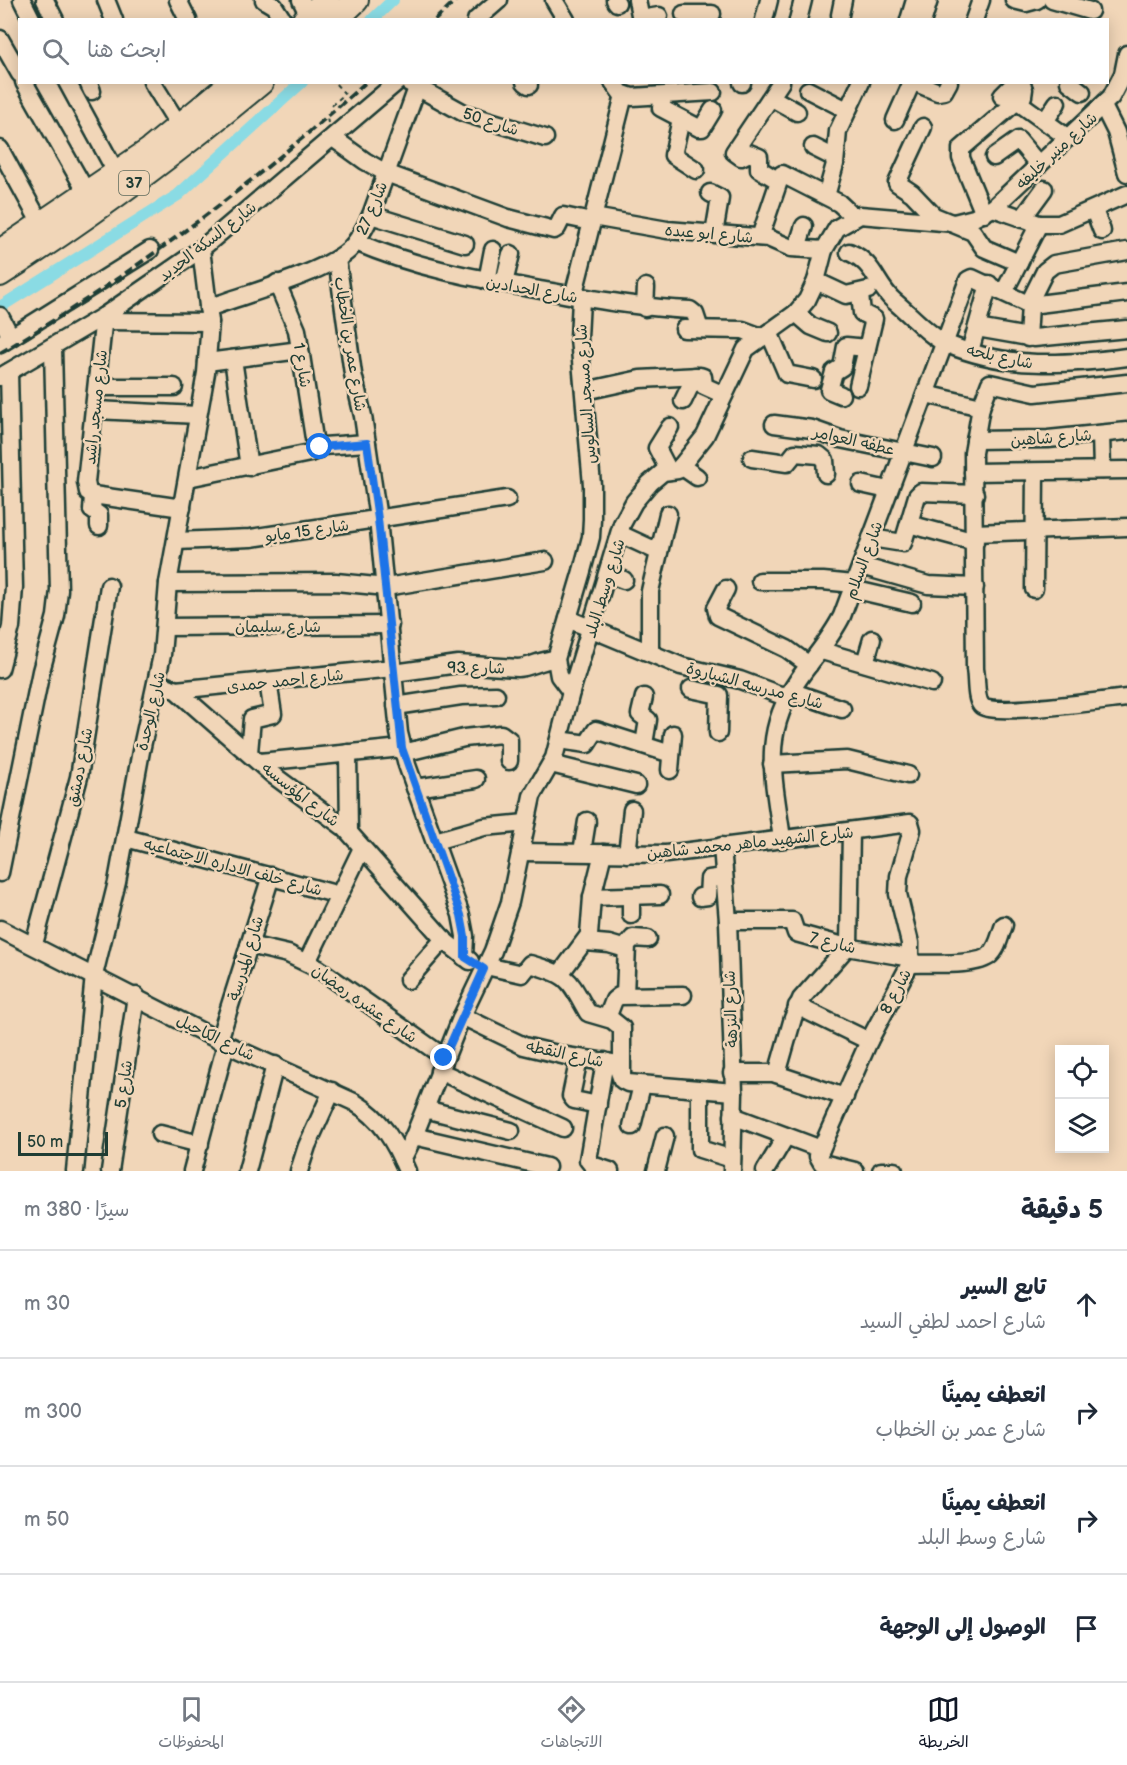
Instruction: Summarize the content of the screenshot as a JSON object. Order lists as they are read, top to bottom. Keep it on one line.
{"streets":{"highway":["37"],"street":["شارع 50","شارع منير خليفه","شارع 27","شارع ابو عبده","شارع السكة الحديد","شارع الحدادين","شارع عمر بن الخطاب","شارع بلحه","شارع 1","شارع مسجد السالوس","شارع مسجد راشد","شارع شاهين","عطفه العوامر","شارع 15 مايو","شارع السلام","شارع وسط البلد","شارع سليمان","شارع 93","شارع احمد حمدى","شارع مدرسه الشباروة","شارع الوحدة","شارع دمشق","شارع المؤسسه","شارع الشهيد ماهر محمد شاهين","شارع خلف الاداره الاجتماعيه","شارع 7","شارع المدرسة","شارع 8","شارع عشره رمضان","شارع النزهة","شارع الكاحيل","شارع النقطه","شارع 5"]},"crossings":[["شارع 50","شارع 27"],["شارع 27","شارع ابو عبده"],["شارع 27","شارع السكة الحديد"],["شارع 27","شارع الحدادين"],["شارع 27","شارع عمر بن الخطاب"],["شارع 27","شارع 1"],["شارع 27","شارع مسجد راشد"],["شارع 27","شارع الوحدة"],["شارع ابو عبده","شارع مسجد السالوس"],["شارع ابو عبده","شارع وسط البلد"],["شارع السكة الحديد","شارع مسجد راشد"],["شارع السكة الحديد","شارع الوحدة"],["شارع الحدادين","شارع مسجد السالوس"],["شارع الحدادين","شارع وسط البلد"],["شارع عمر بن الخطاب","شارع 15 مايو"],["شارع عمر بن الخطاب","شارع سليمان"],["شارع عمر بن الخطاب","شارع 93"],["شارع عمر بن الخطاب","شارع احمد حمدى"],["شارع عمر بن الخطاب","شارع المؤسسه"],["شارع بلحه","شارع السلام"],["شارع مسجد السالوس","شارع 93"],["شارع مسجد السالوس","شارع مدرسه الشباروة"],["عطفه العوامر","شارع السلام"],["شارع 15 مايو","شارع الوحدة"],["شارع السلام","شارع مدرسه الشباروة"],["شارع السلام","شارع الشهيد ماهر محمد شاهين"],["شارع وسط البلد","شارع مدرسه الشباروة"],["شارع وسط البلد","شارع المؤسسه"],["شارع وسط البلد","شارع الشهيد ماهر محمد شاهين"],["شارع وسط البلد","شارع عشره رمضان"],["شارع وسط البلد","شارع الكاحيل"],["شارع وسط البلد","شارع النقطه"],["شارع سليمان","شارع الوحدة"],["شارع 93","شارع احمد حمدى"],["شارع احمد حمدى","شارع المؤسسه"],["شارع الوحدة","شارع المؤسسه"],["شارع الوحدة","شارع خلف الاداره الاجتماعيه"],["شارع الوحدة","شارع الكاحيل"],["شارع دمشق","شارع الكاحيل"],["شارع الشهيد ماهر محمد شاهين","شارع 8"],["شارع الشهيد ماهر محمد شاهين","شارع النزهة"],["شارع خلف الاداره الاجتماعيه","شارع المدرسة"],["شارع 7","شارع 8"],["شارع 7","شارع النزهة"],["شارع المدرسة","شارع عشره رمضان"],["شارع المدرسة","شارع الكاحيل"],["شارع النزهة","شارع النقطه"],["شارع الكاحيل","شارع 5"]],"scale_bar":"50 m","page":{"search":"ابحث هنا","scale":"50 m","heading":["5 دقيقة","سيرًا · 380 m"],"list":[["تابع السير","شارع احمد لطفي السيد","30 m"],["انعطف يمينًا","شارع عمر بن الخطاب","300 m"],["انعطف يمينًا","شارع وسط البلد","50 m"],"الوصول إلى الوجهة"],"nav":["الخريطة","الاتجاهات","المحفوظات"]}}
